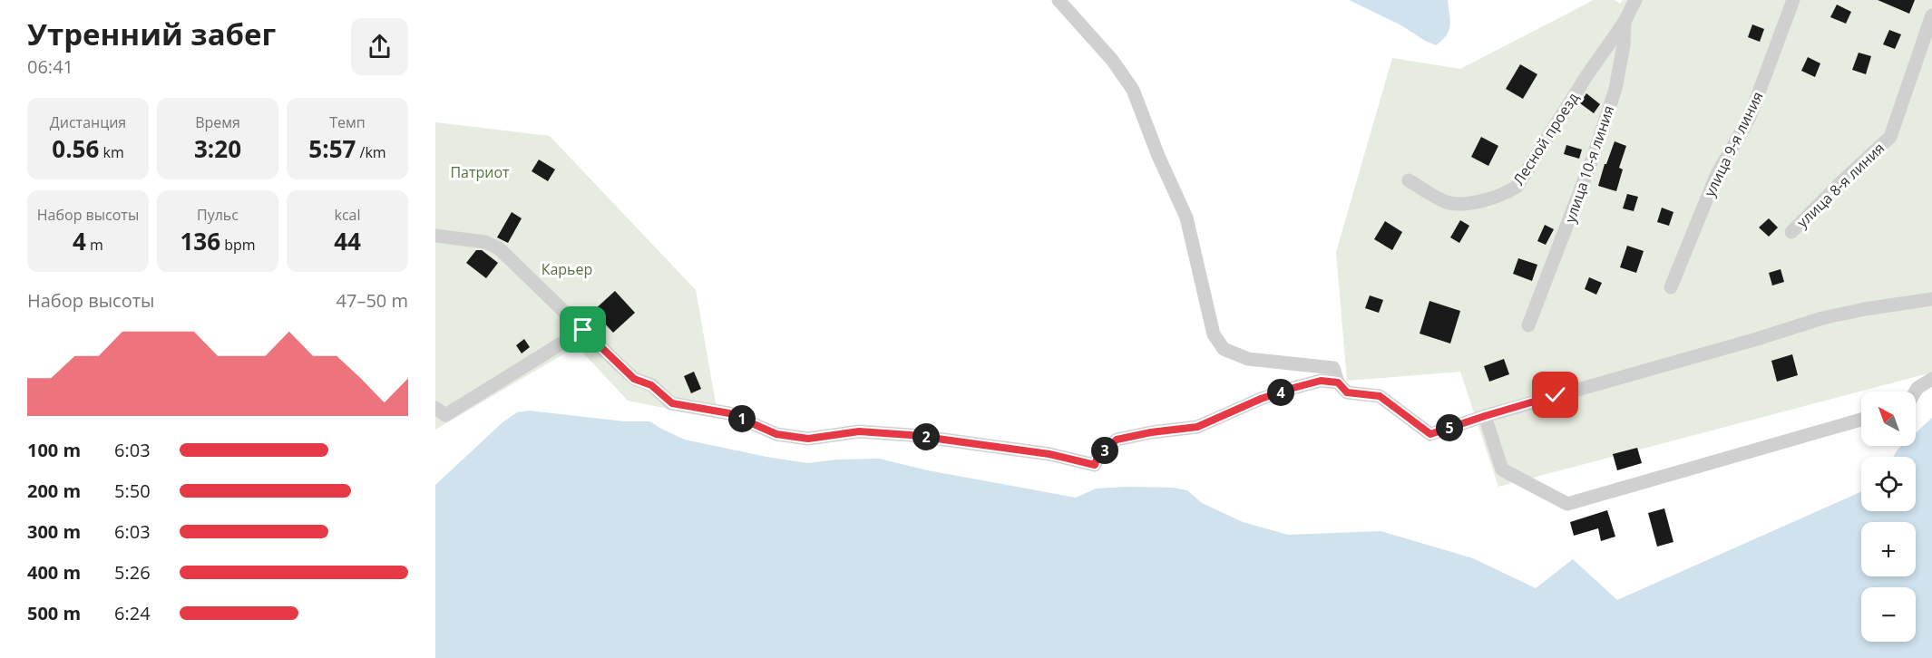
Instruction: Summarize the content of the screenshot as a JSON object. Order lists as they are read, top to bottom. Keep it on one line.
{"streets":{"street":["Лесной проезд","улица 9-я линия","улица 10-я линия","улица 8-я линия"]},"crossings":[["Лесной проезд","улица 10-я линия"]],"parks":["Патриот","Карьер"],"north":"top left","page":{"heading":["Утренний забег","06:41"],"stats":[["Дистанция","0.56 km"],["Время","3:20"],["Темп","5:57 /km"],["Набор высоты","4 m"],["Пульс","136 bpm"],["kcal","44"]],"chart":["Набор высоты","47–50 m"],"pins":["4","1","5","2","3"],"map_buttons":["+","−"],"list":[{"name":"100 m","note":"6:03"},{"name":"200 m","note":"5:50"},{"name":"300 m","note":"6:03"},{"name":"400 m","note":"5:26"},{"name":"500 m","note":"6:24"}]}}
